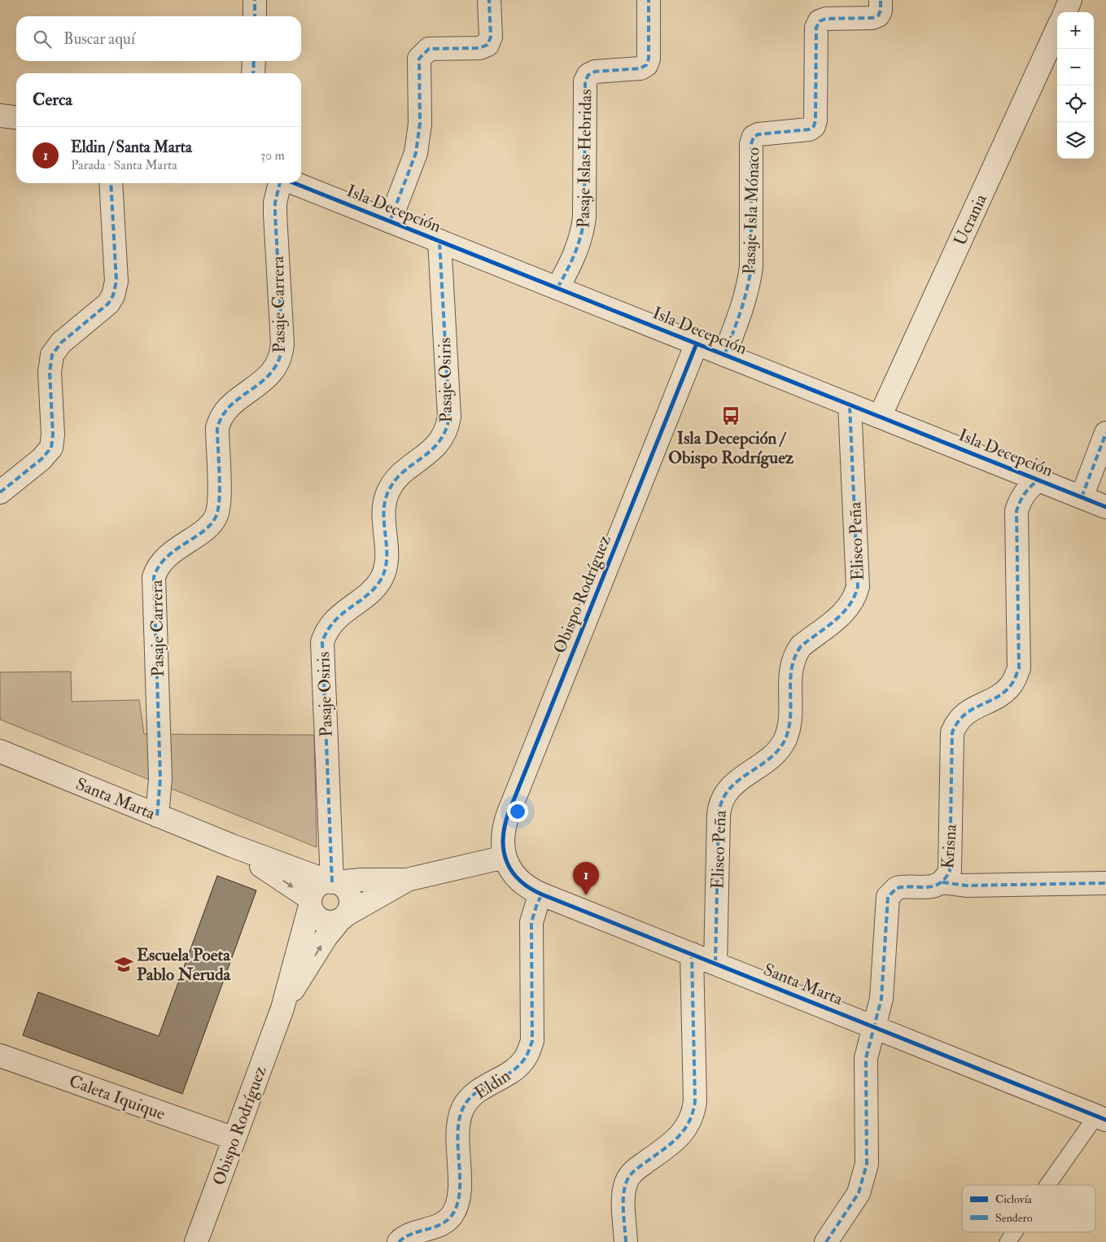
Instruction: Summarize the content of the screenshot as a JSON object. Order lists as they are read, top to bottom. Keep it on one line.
{"streets":{"street":["Pasaje Islas Hebridas","Isla Decepción","Pasaje Isla Mónaco","Ucrania","Pasaje Carrera","Pasaje Osiris","Eliseo Peña","Obispo Rodríguez","Santa Marta","Krisna","Eldin","Caleta Iquique"]},"crossings":[["Pasaje Islas Hebridas","Isla Decepción"],["Isla Decepción","Pasaje Isla Mónaco"],["Isla Decepción","Ucrania"],["Isla Decepción","Pasaje Osiris"],["Isla Decepción","Eliseo Peña"],["Isla Decepción","Obispo Rodríguez"],["Isla Decepción","Krisna"],["Pasaje Carrera","Santa Marta"],["Pasaje Osiris","Obispo Rodríguez"],["Pasaje Osiris","Santa Marta"],["Eliseo Peña","Santa Marta"],["Obispo Rodríguez","Santa Marta"],["Obispo Rodríguez","Caleta Iquique"],["Santa Marta","Krisna"],["Santa Marta","Eldin"]],"places":{"bus stop":["Isla Decepción / Obispo Rodríguez"],"school or university":["Escuela Poeta Pablo Neruda"]},"legend":["Ciclovía","Sendero"],"page":{"map_buttons":["+","−"],"search":"Buscar aquí","heading":"Cerca","list":[{"mark":"1","name":"Eldin / Santa Marta","note":"Parada · Santa Marta","value":"30 m"}],"pins":"1"}}
